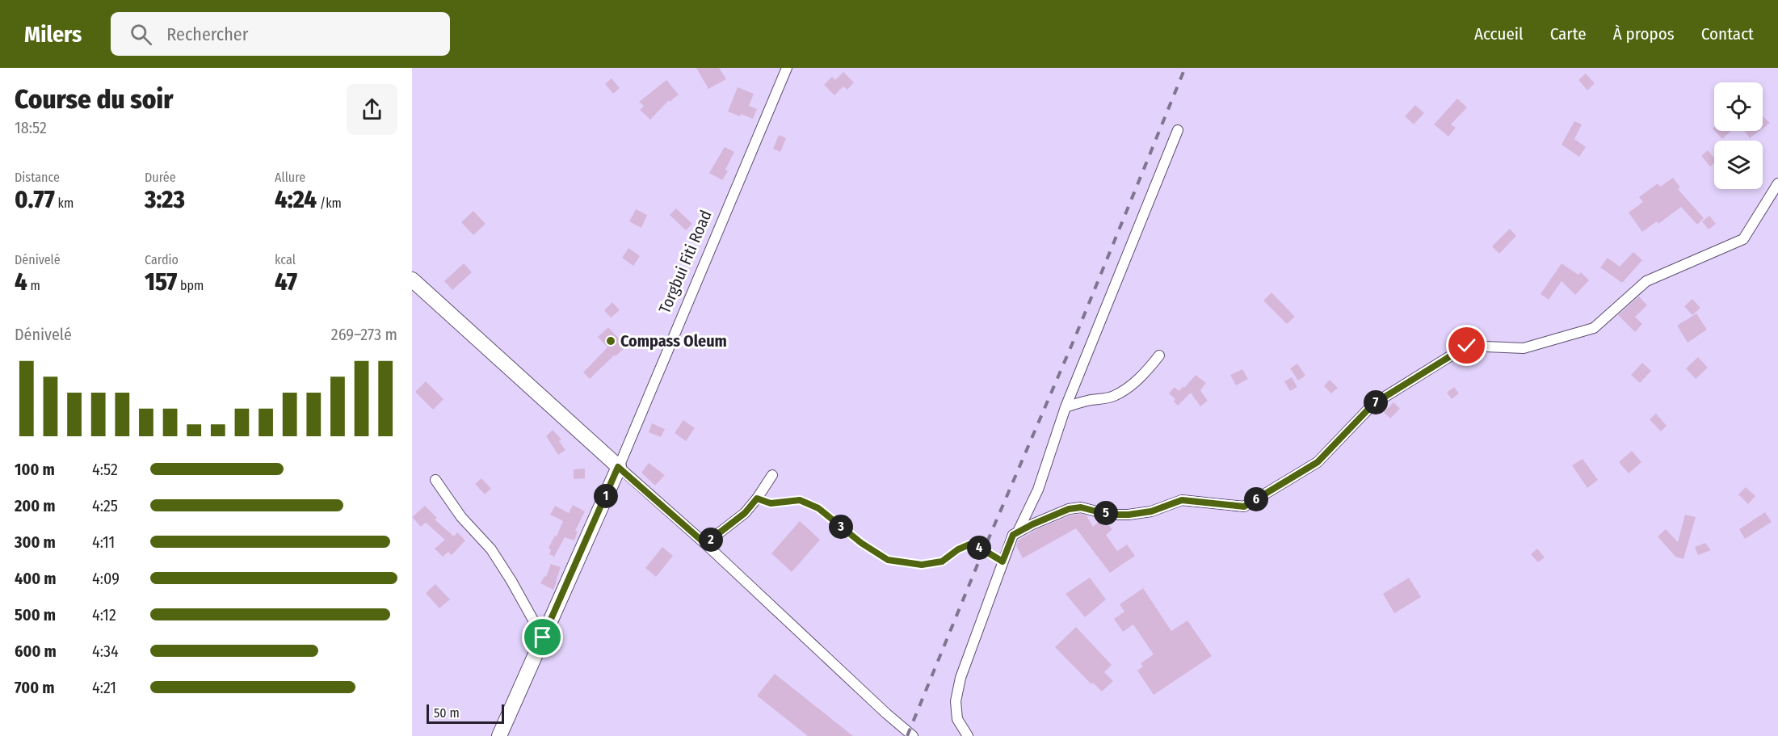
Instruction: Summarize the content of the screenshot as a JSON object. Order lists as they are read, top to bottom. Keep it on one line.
{"streets":{"street":["Torgbui Fiti Road"]},"places":["Compass Oleum"],"scale_bar":"50 m","page":{"header":"Milers","search":"Rechercher","nav":["Accueil","Carte","À propos","Contact"],"heading":["Course du soir","18:52"],"stats":[["Distance","0.77 km"],["Durée","3:23"],["Allure","4:24 /km"],["Dénivelé","4 m"],["Cardio","157 bpm"],["kcal","47"]],"chart":["Dénivelé","269–273 m"],"pins":["7","1","6","5","3","2","4"],"list":[{"name":"100 m","note":"4:52"},{"name":"200 m","note":"4:25"},{"name":"300 m","note":"4:11"},{"name":"400 m","note":"4:09"},{"name":"500 m","note":"4:12"},{"name":"600 m","note":"4:34"},{"name":"700 m","note":"4:21"}],"scale":"50 m"}}
